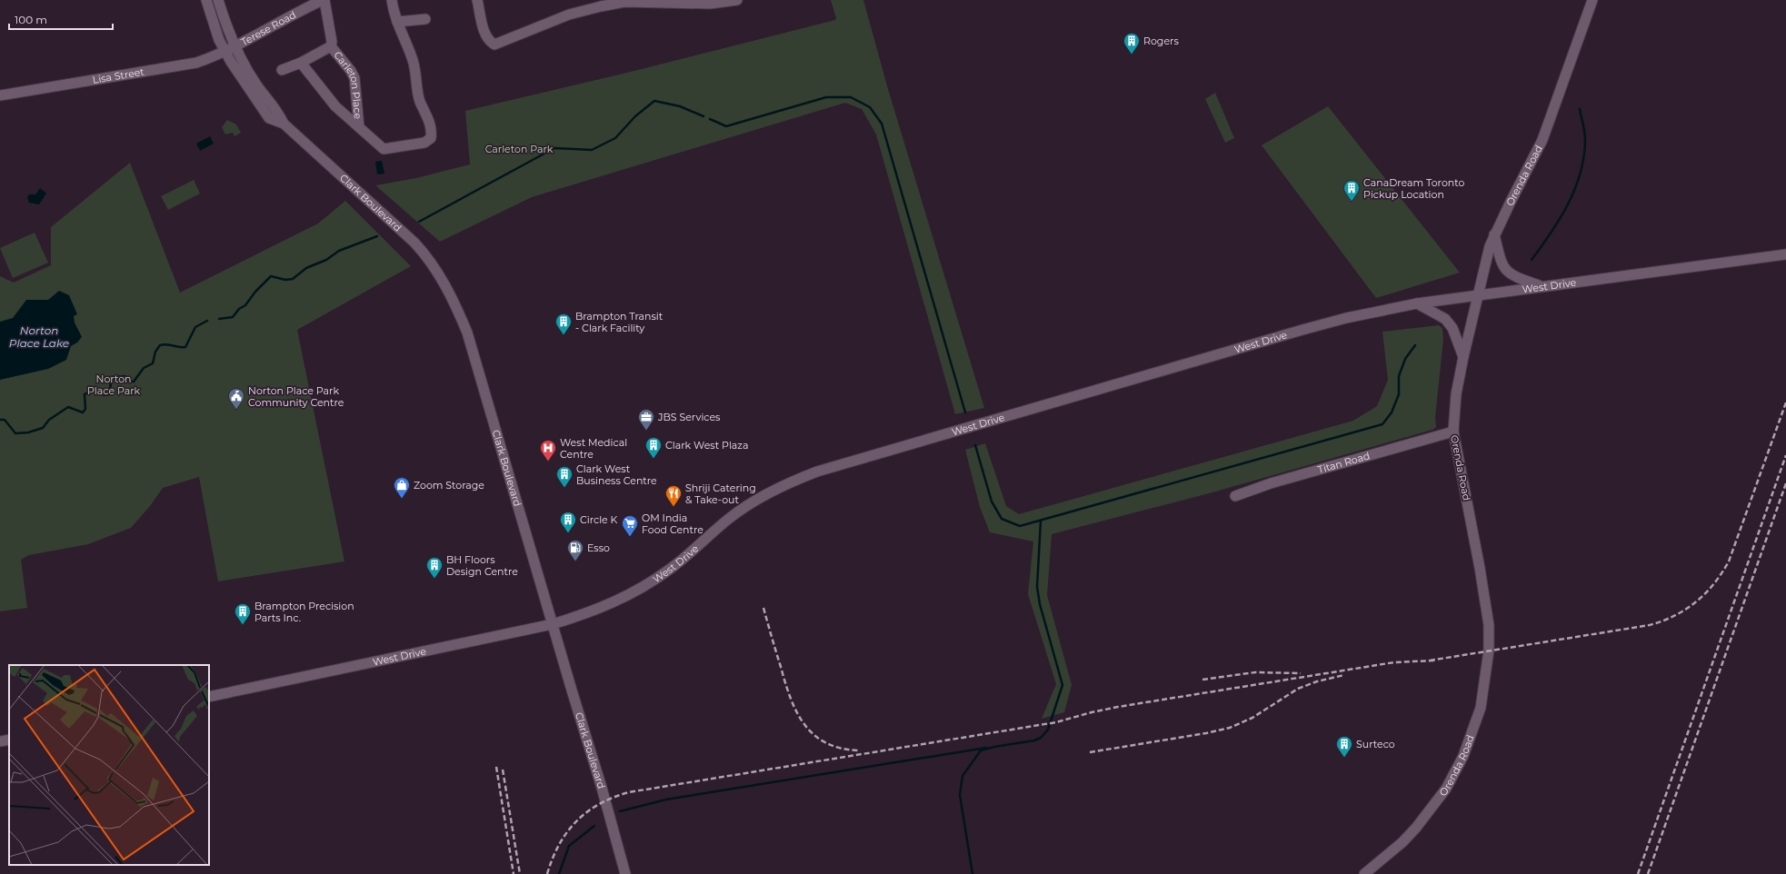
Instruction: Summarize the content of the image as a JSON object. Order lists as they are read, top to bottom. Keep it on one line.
{"streets":{"street":["Terese Road","Lisa Street","Carleton Place","Orenda Road","Clark Boulevard","West Drive","Titan Road"]},"crossings":[["Terese Road","Lisa Street"],["Terese Road","Carleton Place"],["Terese Road","Clark Boulevard"],["Lisa Street","Clark Boulevard"],["Orenda Road","West Drive"],["Orenda Road","Titan Road"],["Clark Boulevard","West Drive"]],"water":["Norton Place Lake"],"parks":["Carleton Park","Norton Place Park"],"places":{"building":["Rogers","CanaDream Toronto Pickup Location","Brampton Transit - Clark Facility","Clark West Plaza","Clark West Business Centre","Circle K","BH Floors Design Centre","Brampton Precision Parts Inc.","Surteco"],"public building":["Norton Place Park Community Centre"],"office":["JBS Services"],"hospital":["West Medical Centre"],"shop":["Zoom Storage"],"restaurant":["Shriji Catering & Take-out"],"supermarket":["OM India Food Centre"],"fuel station":["Esso"]},"scale_bar":"100 m"}
